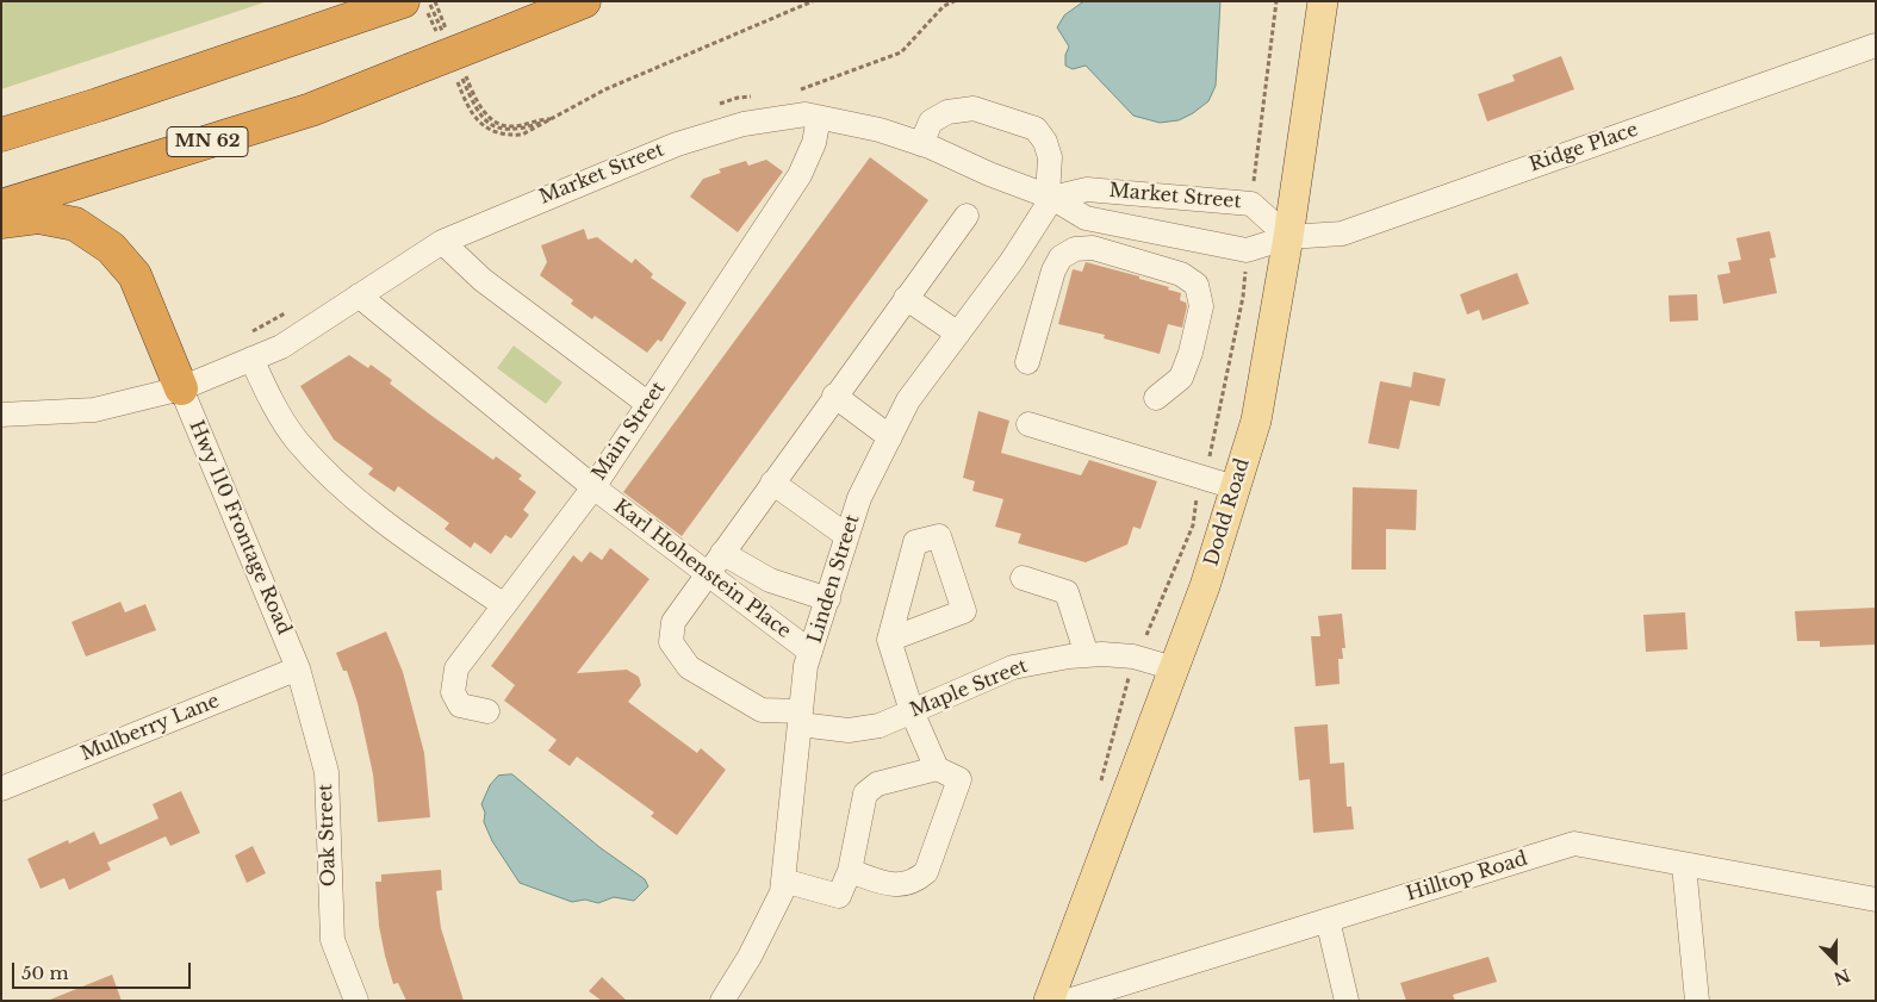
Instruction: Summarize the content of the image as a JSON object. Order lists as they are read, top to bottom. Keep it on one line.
{"streets":{"highway":["MN 62"],"main road":["Dodd Road"],"street":["Ridge Place","Market Street","Main Street","Hwy 110 Frontage Road","Karl Hohenstein Place","Linden Street","Maple Street","Mulberry Lane","Oak Street","Hilltop Road"]},"crossings":[["Ridge Place","Market Street"],["Ridge Place","Dodd Road"],["Market Street","Main Street"],["Market Street","Dodd Road"],["Market Street","Hwy 110 Frontage Road"],["Market Street","Linden Street"],["Main Street","Karl Hohenstein Place"],["Dodd Road","Maple Street"],["Hwy 110 Frontage Road","Mulberry Lane"],["Hwy 110 Frontage Road","Oak Street"],["Karl Hohenstein Place","Linden Street"],["Karl Hohenstein Place","Maple Street"],["Linden Street","Maple Street"],["Mulberry Lane","Oak Street"]],"scale_bar":"50 m","north":"bottom"}
